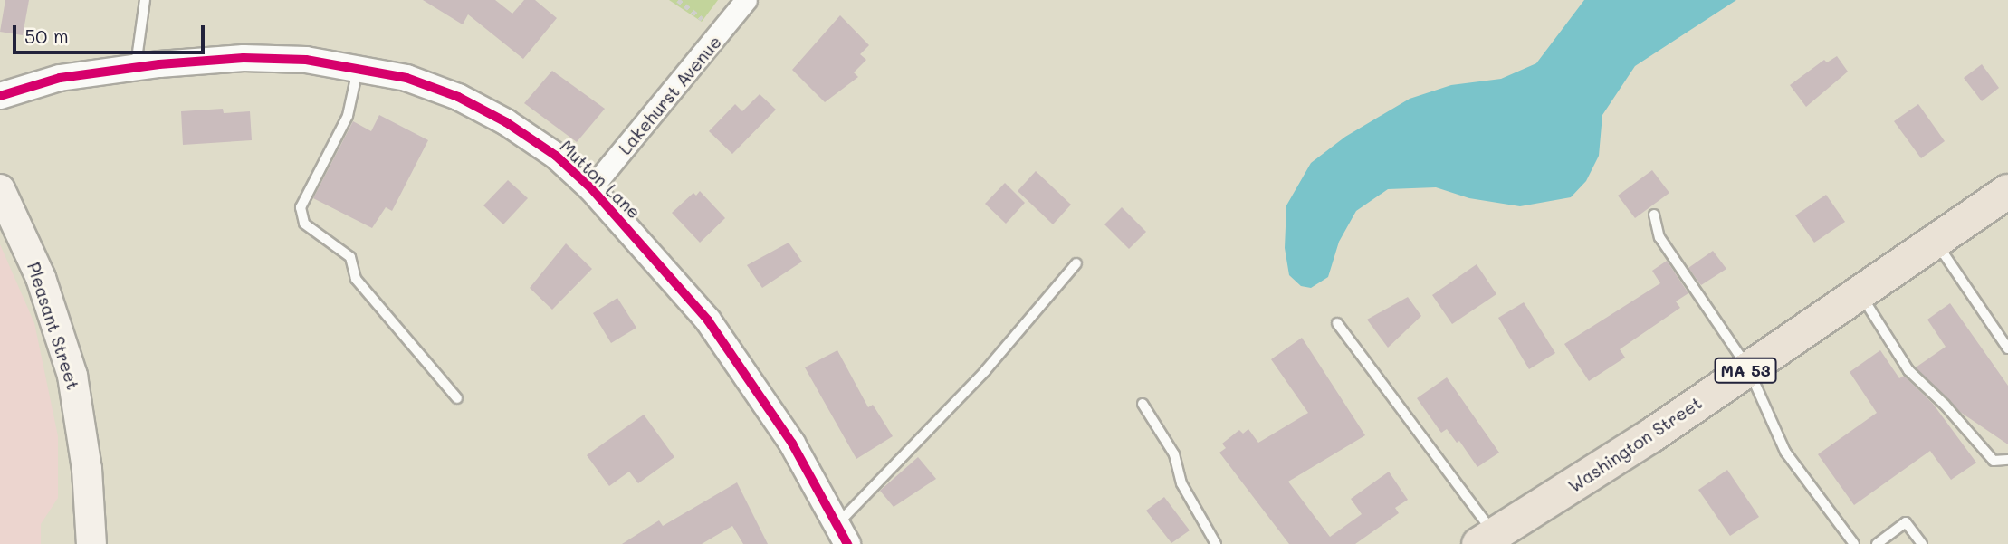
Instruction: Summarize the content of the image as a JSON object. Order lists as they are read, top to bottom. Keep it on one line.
{"streets":{"main road":["Pleasant Street","MA 53","Washington Street"],"street":["Lakehurst Avenue","Mutton Lane"]},"crossings":[["Lakehurst Avenue","Mutton Lane"]],"scale_bar":"50 m"}
